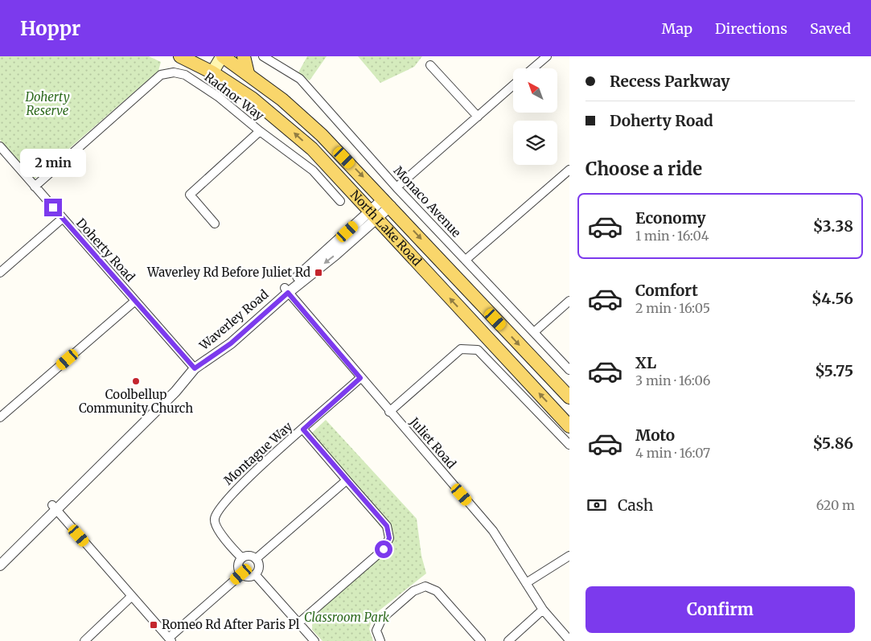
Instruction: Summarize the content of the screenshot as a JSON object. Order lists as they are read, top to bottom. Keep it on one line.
{"streets":{"main road":["North Lake Road"],"street":["Radnor Way","Monaco Avenue","Doherty Road","Waverley Road","Juliet Road","Montague Way"]},"crossings":[["Radnor Way","Doherty Road"],["North Lake Road","Waverley Road"],["Doherty Road","Waverley Road"],["Waverley Road","Juliet Road"],["Juliet Road","Montague Way"]],"parks":["Doherty Reserve","Classroom Park"],"places":{"transit":["Waverley Rd Before Juliet Rd","Romeo Rd After Paris Pl"],"other":["Coolbellup Community Church"]},"north":"top left","page":{"header":"Hoppr","nav":["Map","Directions","Saved"],"banner":["Recess Parkway","Doherty Road"],"heading":"Choose a ride","bubble":"2 min","list":[{"name":"Economy","note":"1 min · 16:04","value":"$3.38"},{"name":"Comfort","note":"2 min · 16:05","value":"$4.56"},{"name":"XL","note":"3 min · 16:06","value":"$5.75"},{"name":"Moto","note":"4 min · 16:07","value":"$5.86"}],"pay":["Cash","620 m"],"buttons":"Confirm"}}
